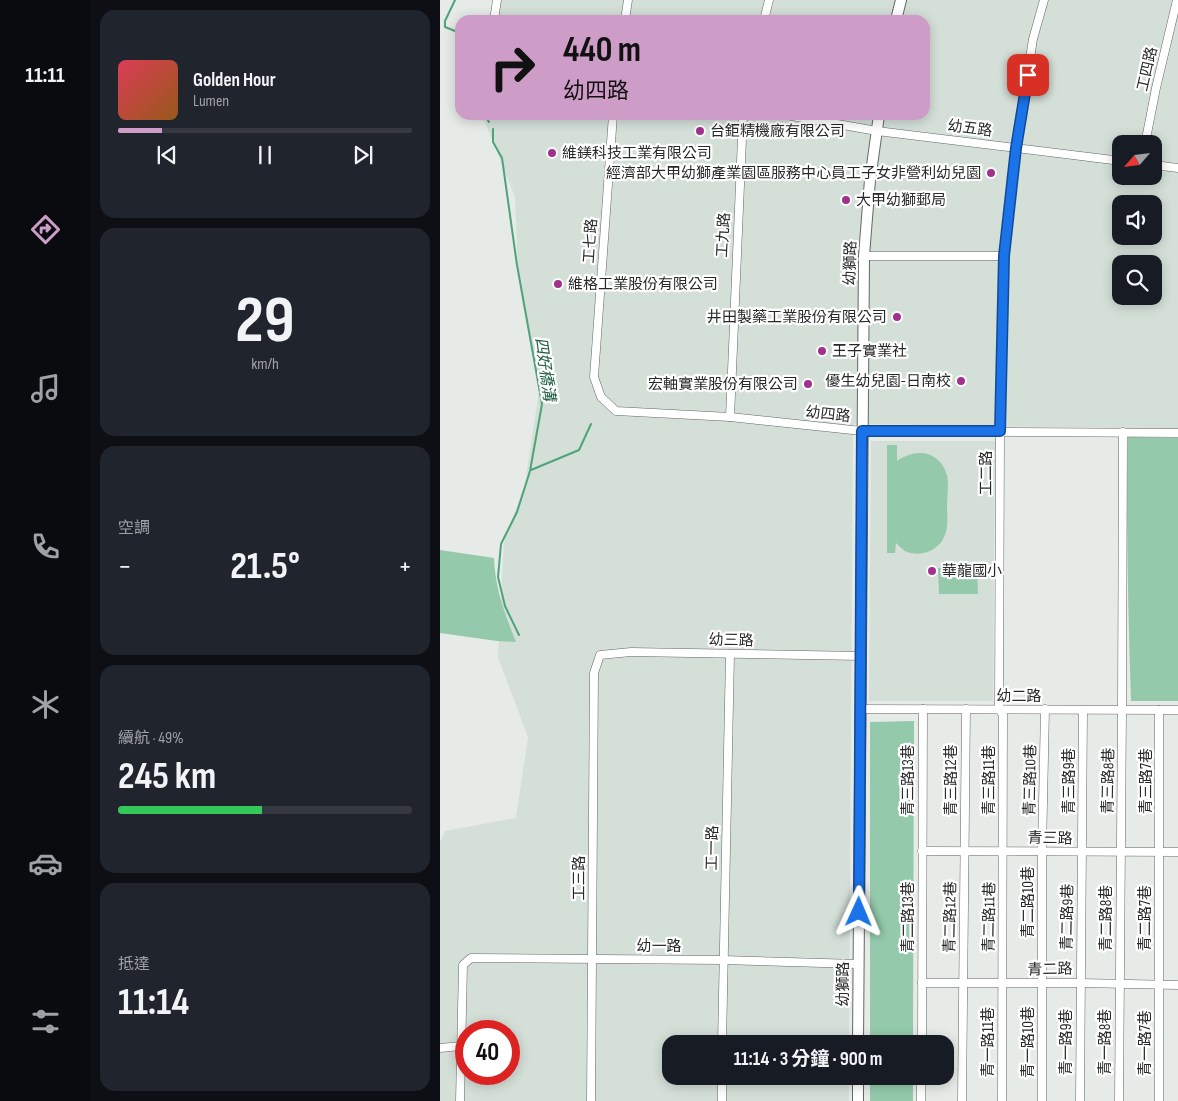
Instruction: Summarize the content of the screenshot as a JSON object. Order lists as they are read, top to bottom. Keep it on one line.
{"streets":{"street":["工四路","幼五路","工九路","工七路","幼獅路","幼四路","工二路","幼三路","幼二路","青三路13巷","青三路12巷","青三路11巷","青三路10巷","青三路9巷","青三路8巷","青三路7巷","青三路","工一路","工三路","青二路10巷","青二路13巷","青二路12巷","青二路11巷","青二路9巷","青二路8巷","青二路7巷","幼一路","青二路","青一路11巷","青一路10巷","青一路9巷","青一路8巷","青一路7巷"]},"crossings":[["幼五路","幼獅路"],["幼五路","工二路"],["工九路","幼四路"],["工七路","幼四路"],["幼獅路","幼四路"],["幼獅路","幼三路"],["幼獅路","幼二路"],["幼獅路","幼一路"],["幼四路","工二路"],["幼四路","青三路8巷"],["工二路","幼二路"],["工二路","青三路11巷"],["幼三路","工一路"],["幼三路","工三路"],["幼二路","青三路13巷"],["幼二路","青三路12巷"],["幼二路","青三路11巷"],["幼二路","青三路10巷"],["幼二路","青三路9巷"],["幼二路","青三路8巷"],["幼二路","青三路7巷"],["青三路13巷","青三路"],["青三路13巷","青二路13巷"],["青三路12巷","青三路"],["青三路12巷","青二路12巷"],["青三路11巷","青三路"],["青三路11巷","青二路11巷"],["青三路10巷","青三路"],["青三路10巷","青二路10巷"],["青三路9巷","青三路"],["青三路9巷","青二路9巷"],["青三路8巷","青三路"],["青三路8巷","青二路8巷"],["青三路7巷","青三路"],["青三路7巷","青二路7巷"],["青三路","青二路10巷"],["青三路","青二路13巷"],["青三路","青二路12巷"],["青三路","青二路11巷"],["青三路","青二路9巷"],["青三路","青二路8巷"],["青三路","青二路7巷"],["工一路","幼一路"],["工三路","幼一路"],["青二路10巷","青二路"],["青二路10巷","青一路10巷"],["青二路13巷","青二路"],["青二路12巷","青二路"],["青二路11巷","青二路"],["青二路11巷","青一路11巷"],["青二路9巷","青二路"],["青二路9巷","青一路9巷"],["青二路8巷","青二路"],["青二路8巷","青一路8巷"],["青二路7巷","青二路"],["青二路7巷","青一路7巷"],["青二路","青一路11巷"],["青二路","青一路10巷"],["青二路","青一路9巷"],["青二路","青一路8巷"],["青二路","青一路7巷"]],"water":["四好橋溝"],"places":["台鉅精機廠有限公司","維鎂科技工業有限公司","經濟部大甲幼獅產業園區服務中心員工子女非營利幼兒園","大甲幼獅郵局","維格工業股份有限公司","井田製藥工業股份有限公司","王子實業社","優生幼兒園-日南校","宏軸實業股份有限公司","華龍國小"],"north":"bottom left","page":{"tabs":"11:11","turn":["440 m","幼四路"],"song":["Golden Hour","Lumen"],"tile":[["29","km/h"],"空調",["續航 · 49%","245 km"],["抵達","11:14"]],"heat":["−","21.5°","+"],"limit":"40","trip":"11:14 · 3 分鐘 · 900 m"}}
